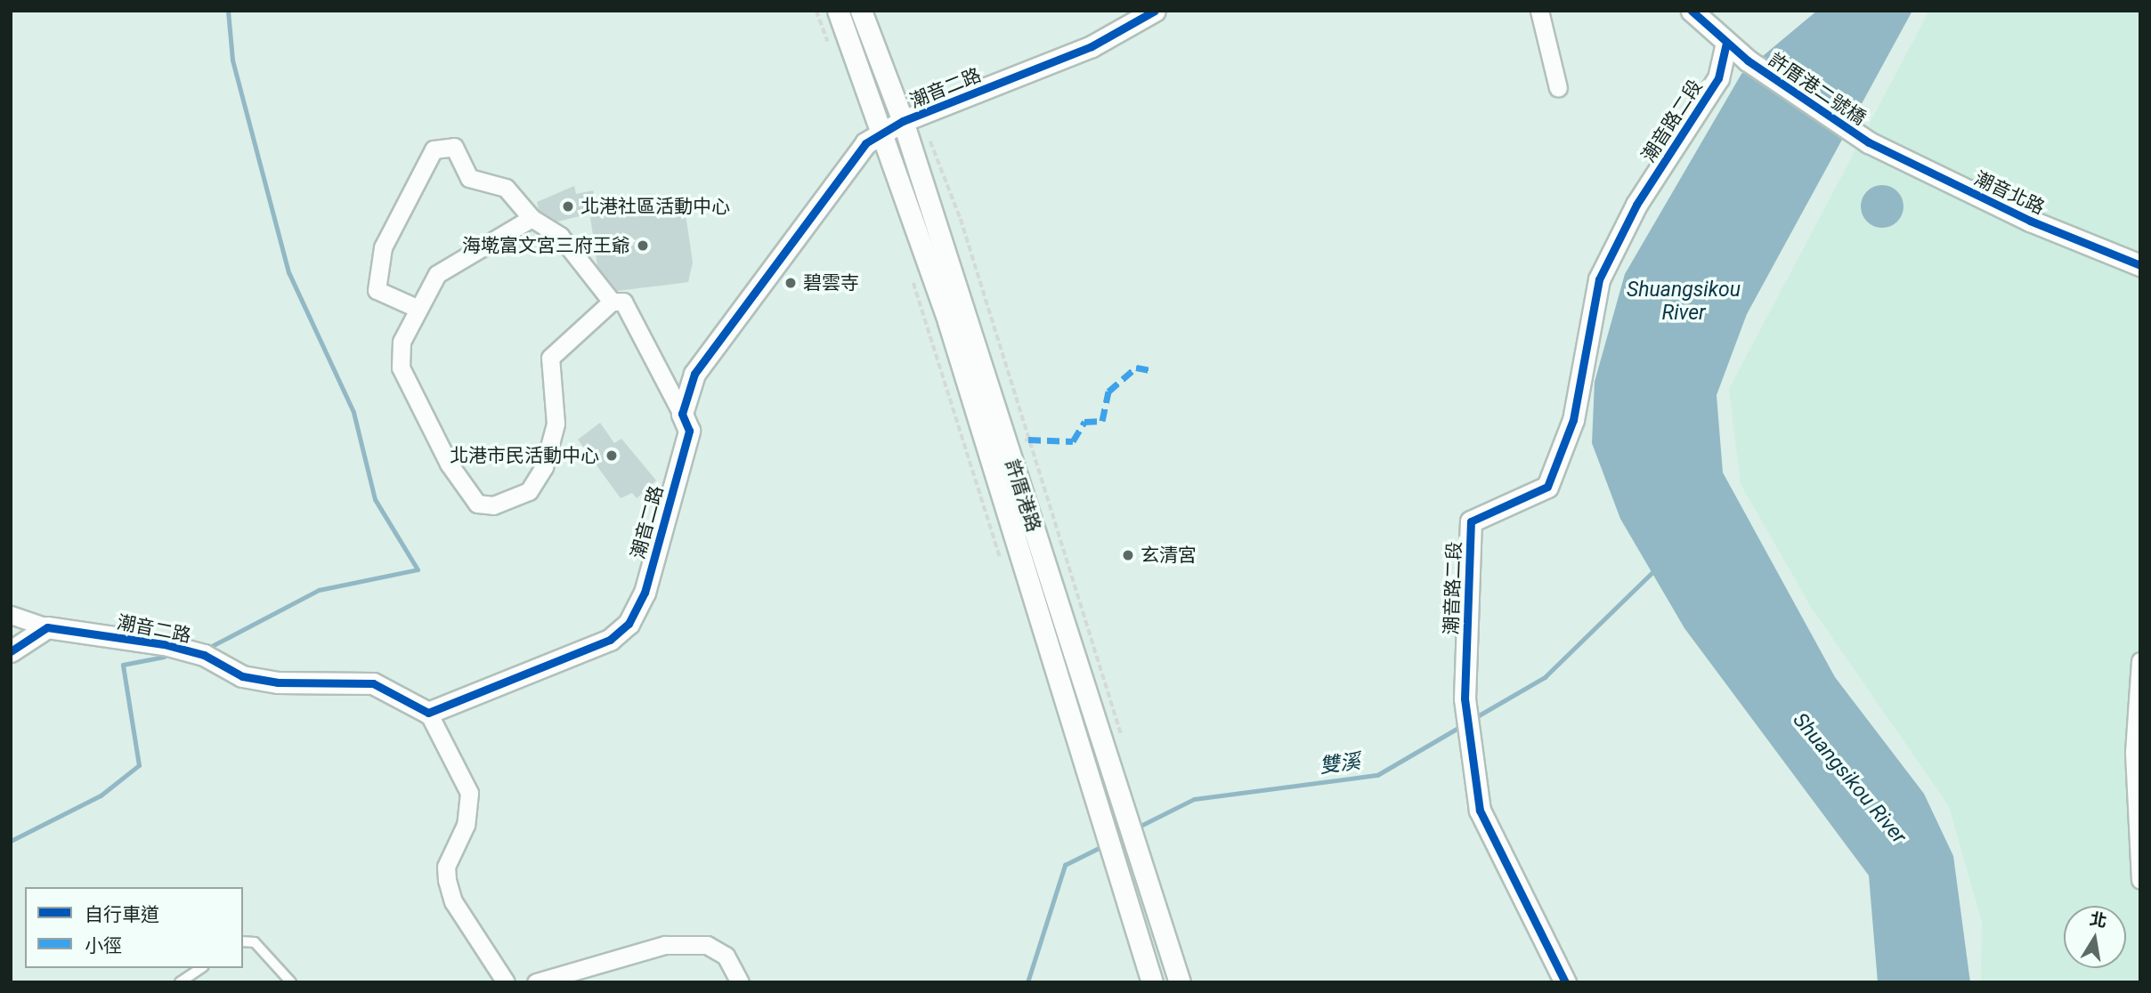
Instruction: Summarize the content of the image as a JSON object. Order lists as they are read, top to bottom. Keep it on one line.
{"streets":{"street":["潮音二路","許厝港二號橋","潮音路二段","潮音北路","許厝港路"]},"crossings":[["潮音二路","許厝港路"],["許厝港二號橋","潮音路二段"],["許厝港二號橋","潮音北路"]],"water":["Shuangsikou River","雙溪"],"places":["北港社區活動中心","海墘富文宮三府王爺","碧雲寺","北港市民活動中心","玄清宮"],"legend":["自行車道","小徑"],"north":"top"}
